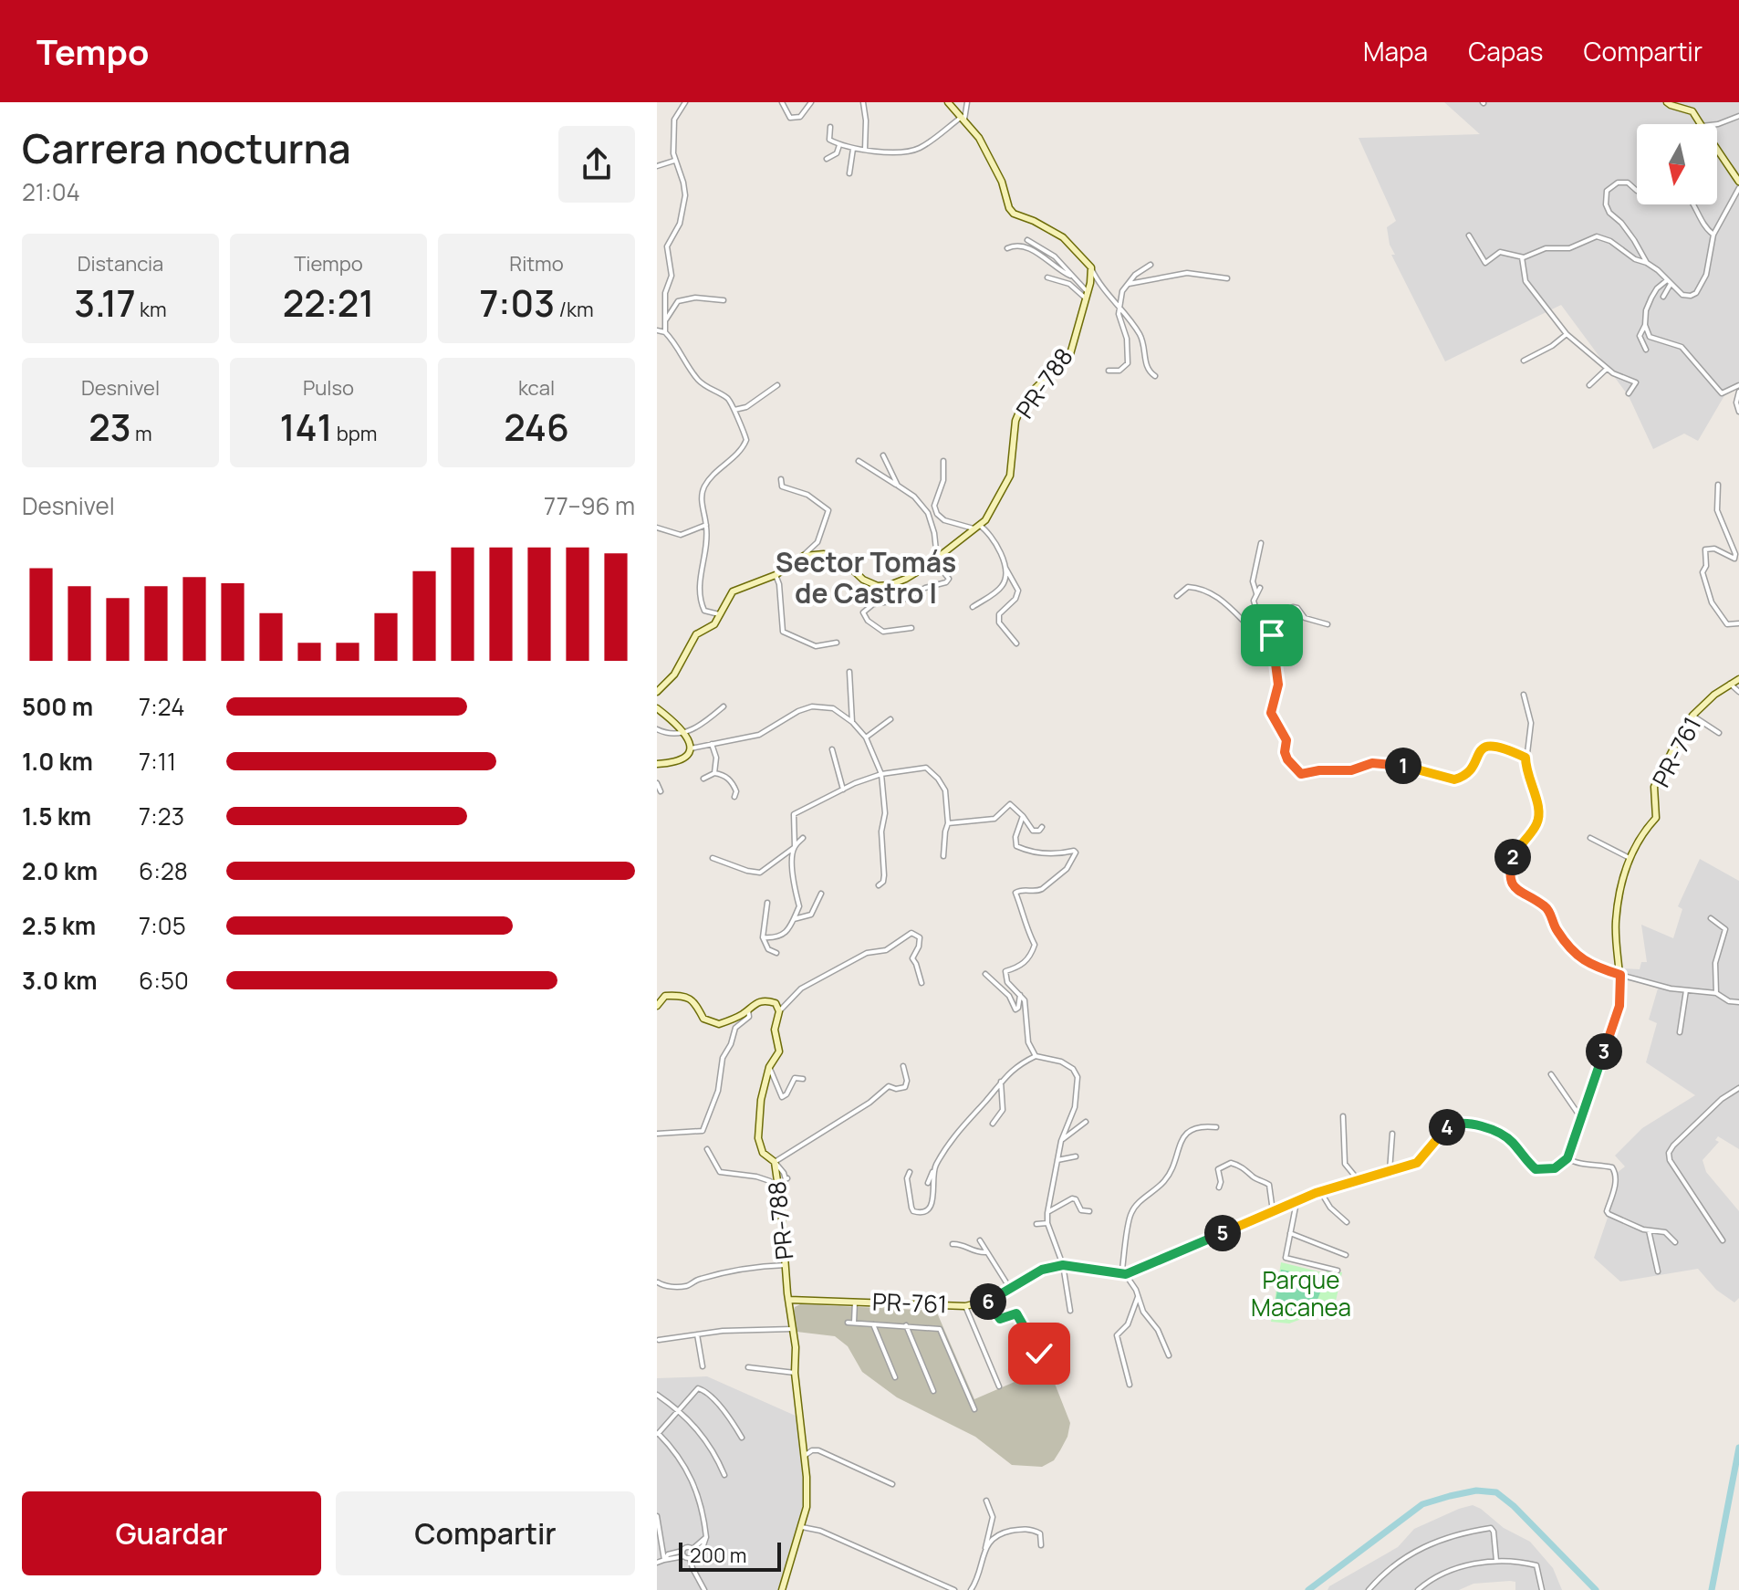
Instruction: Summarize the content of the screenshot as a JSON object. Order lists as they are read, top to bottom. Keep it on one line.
{"streets":{"street":["PR-788","PR-761"]},"crossings":[["PR-788","PR-761"]],"districts":["Sector Tomás de Castro I"],"parks":["Parque Macanea"],"scale_bar":"200 m","north":"bottom","page":{"header":"Tempo","nav":["Mapa","Capas","Compartir"],"heading":["Carrera nocturna","21:04"],"stats":[["Distancia","3.17 km"],["Tiempo","22:21"],["Ritmo","7:03 /km"],["Desnivel","23 m"],["Pulso","141 bpm"],["kcal","246"]],"chart":["Desnivel","77–96 m"],"list":[{"name":"500 m","note":"7:24"},{"name":"1.0 km","note":"7:11"},{"name":"1.5 km","note":"7:23"},{"name":"2.0 km","note":"6:28"},{"name":"2.5 km","note":"7:05"},{"name":"3.0 km","note":"6:50"}],"pins":["1","2","3","4","5","6"],"buttons":["Guardar","Compartir"],"scale":"200 m"}}
